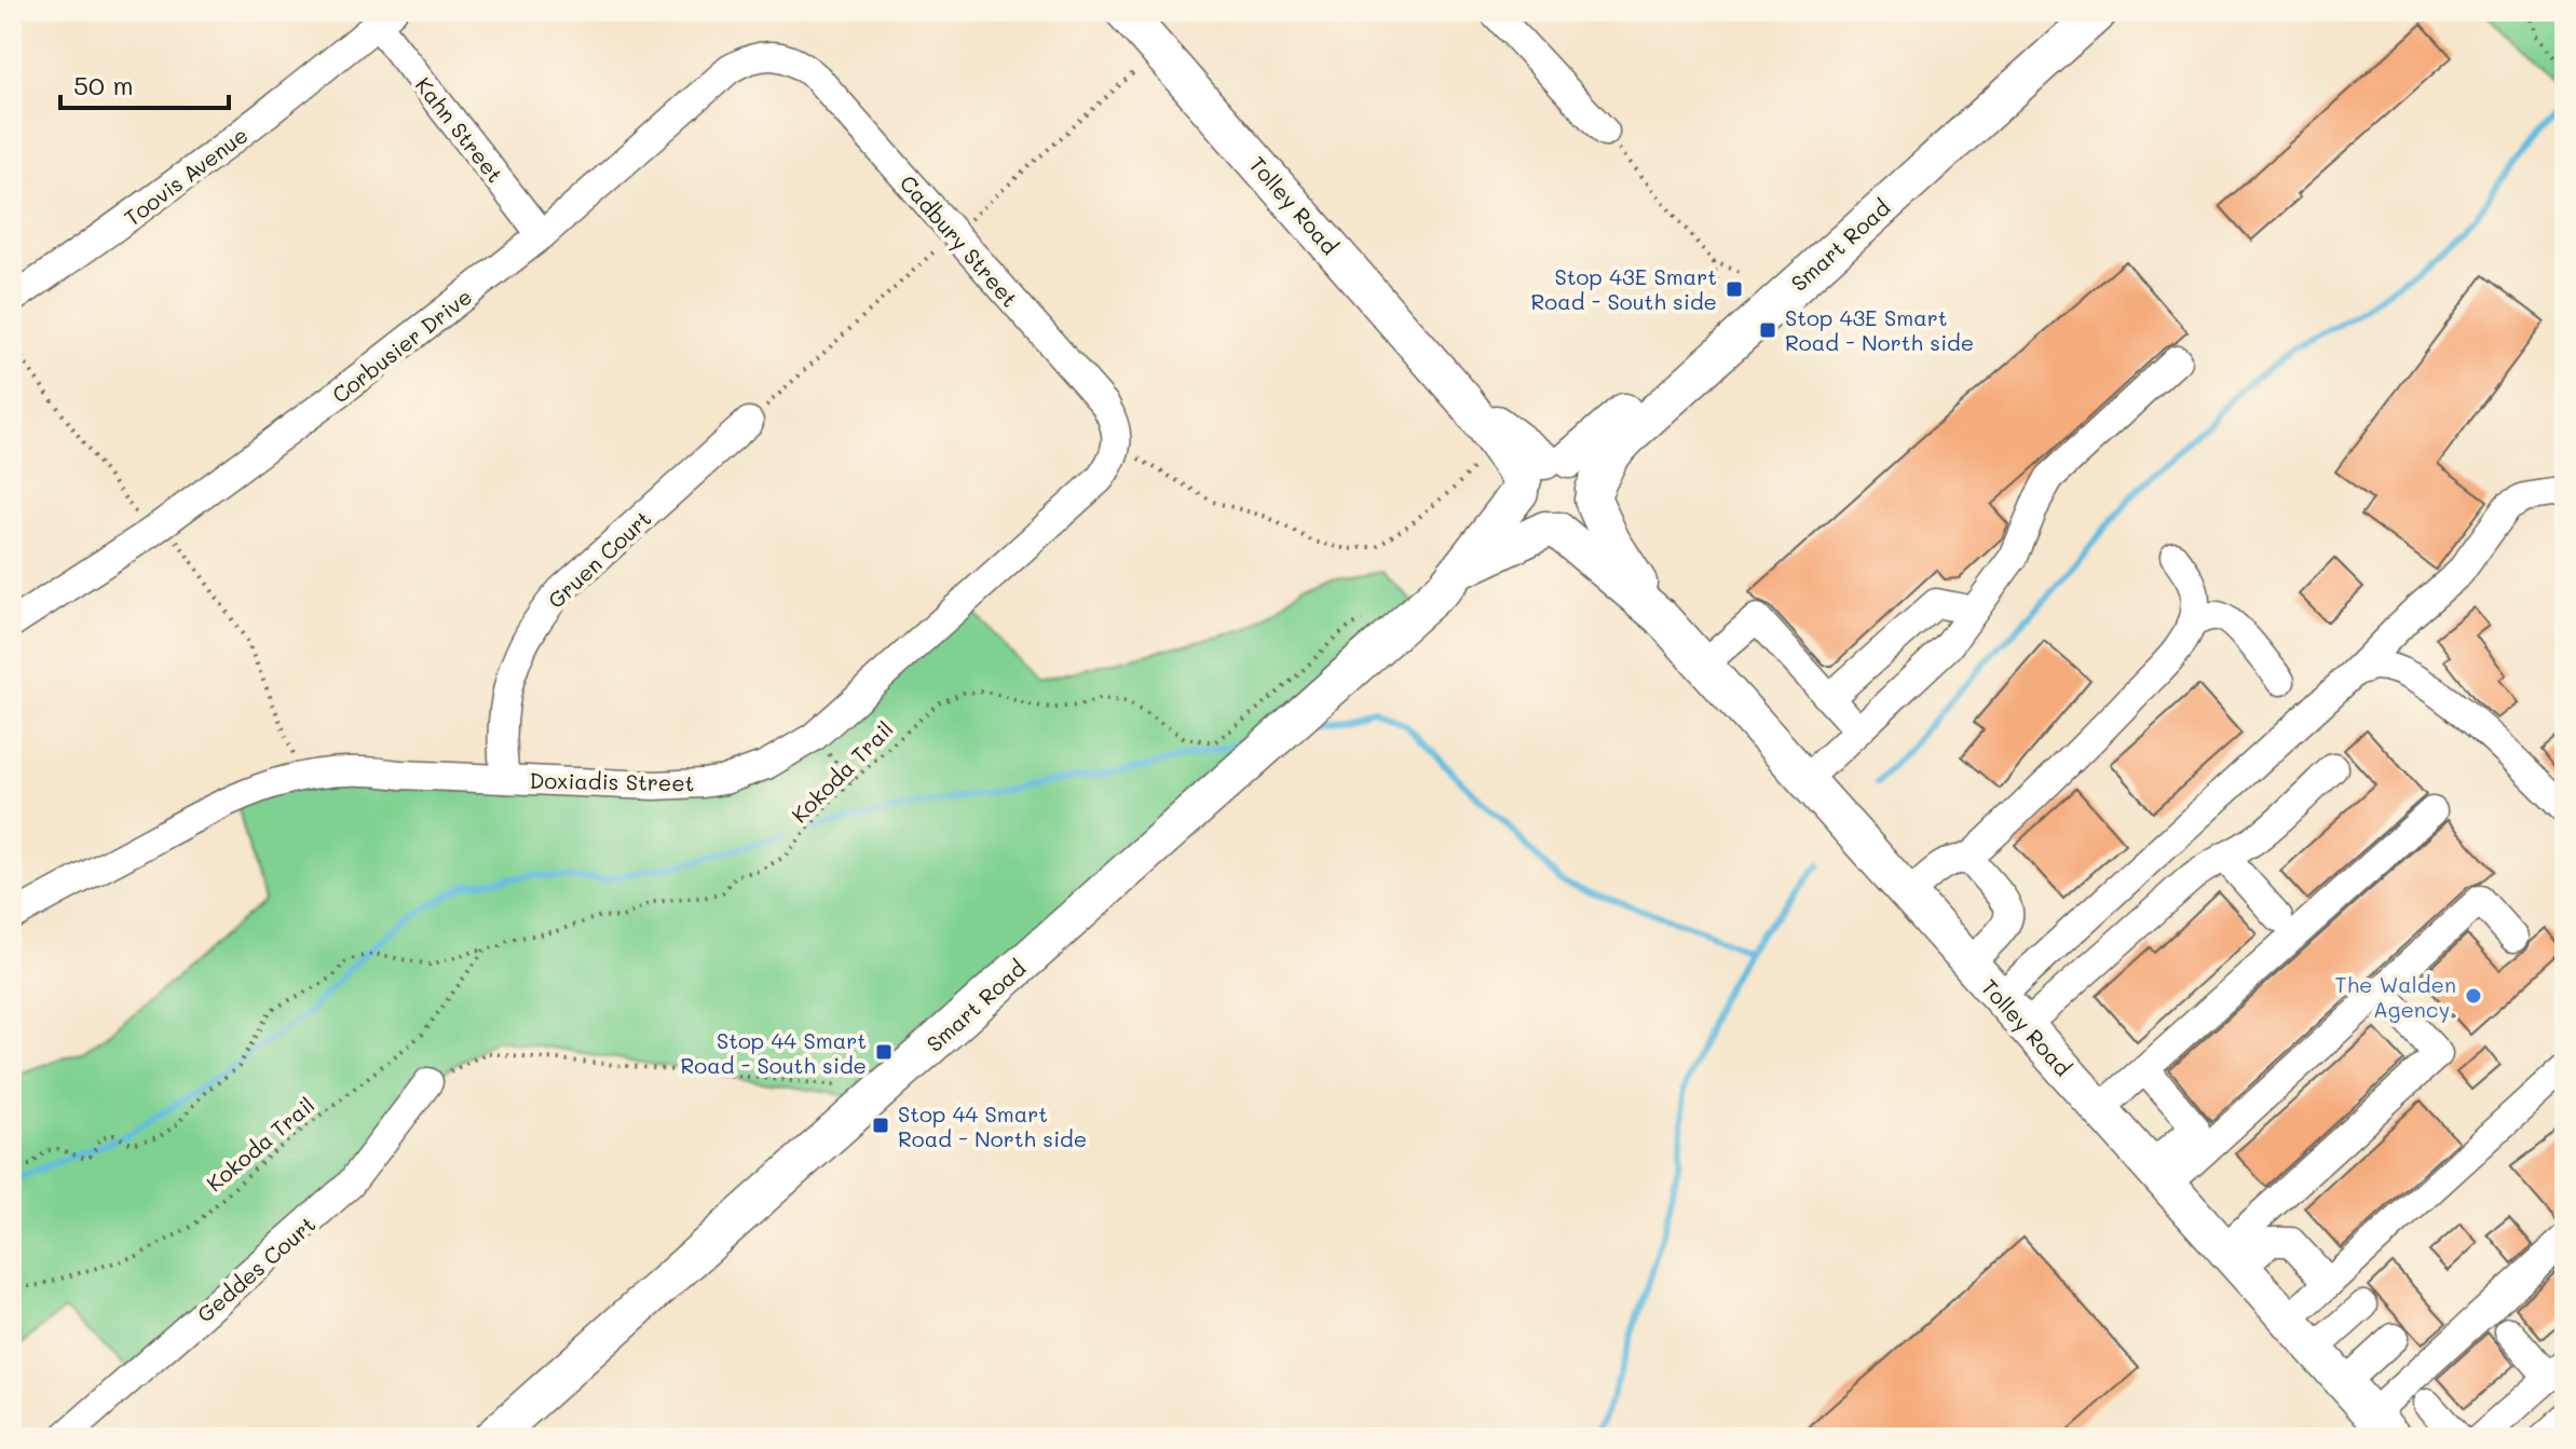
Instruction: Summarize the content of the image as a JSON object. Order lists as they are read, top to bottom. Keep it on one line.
{"streets":{"main road":["Tolley Road","Smart Road"],"street":["Kahn Street","Toovis Avenue","Cadbury Street","Corbusier Drive","Gruen Court","Doxiadis Street","Geddes Court"],"path":["Kokoda Trail"]},"crossings":[["Kahn Street","Toovis Avenue"],["Kahn Street","Corbusier Drive"],["Tolley Road","Smart Road"],["Cadbury Street","Corbusier Drive"],["Cadbury Street","Doxiadis Street"],["Gruen Court","Doxiadis Street"]],"places":{"transit":["Stop 43E Smart Road - South side","Stop 43E Smart Road - North side","Stop 44 Smart Road - South side","Stop 44 Smart Road - North side"],"other":["The Walden Agency."]},"scale_bar":"50 m"}
